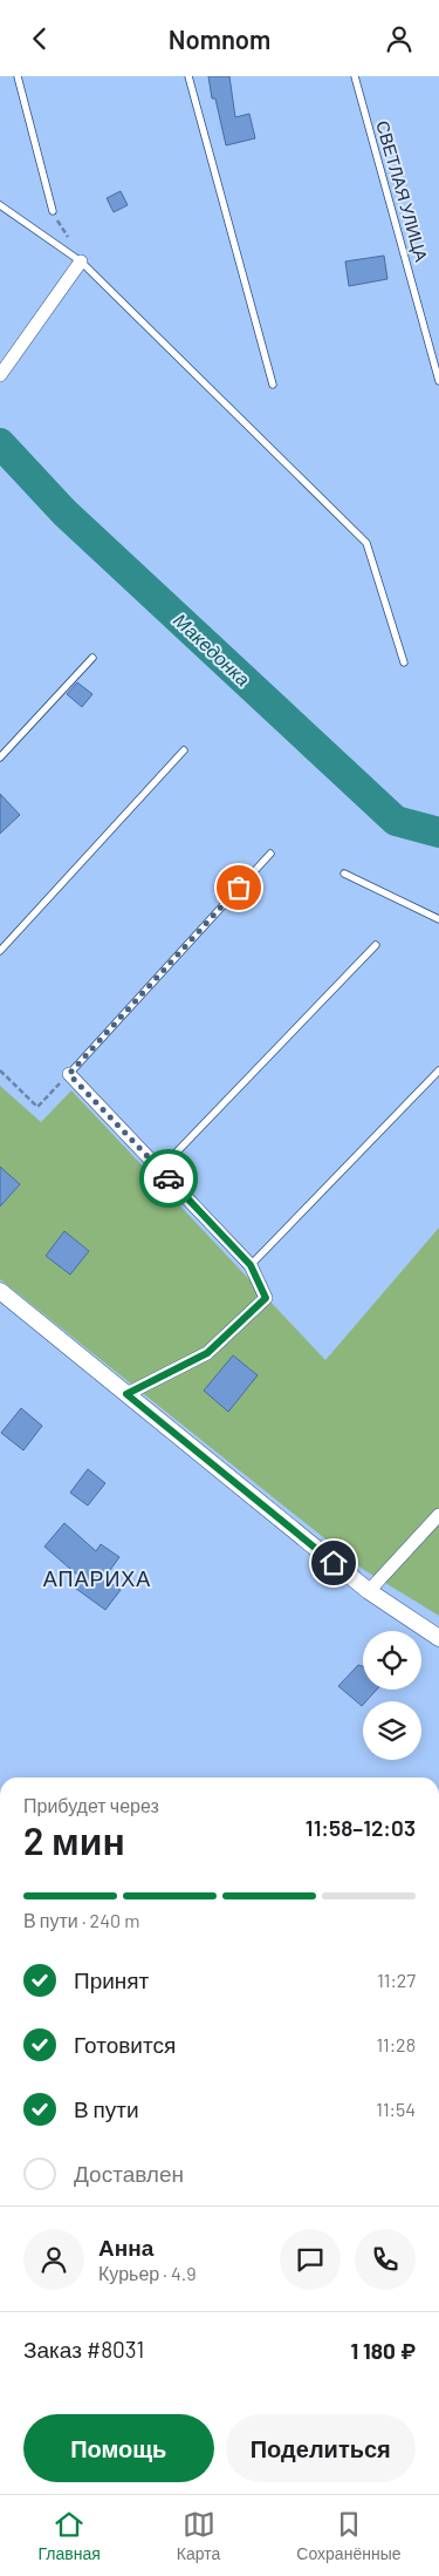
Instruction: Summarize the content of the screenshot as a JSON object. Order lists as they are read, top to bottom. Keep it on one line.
{"streets":{"lane":["СВЕТЛАЯ УЛИЦА"]},"districts":["АПАРИХА"],"water":["Македонка"],"page":{"header":"Nomnom","heading":["2 мин","Прибудет через","11:58–12:03"],"panel":["Анна","Курьер · 4.9","Заказ #8031","1 180 ₽"],"bar":"В пути · 240 m","list":[["Принят","11:27"],["Готовится","11:28"],["В пути","11:54"],"Доставлен"],"buttons":["Помощь","Поделиться"],"tabs":["Главная","Карта","Сохранённые"]}}
